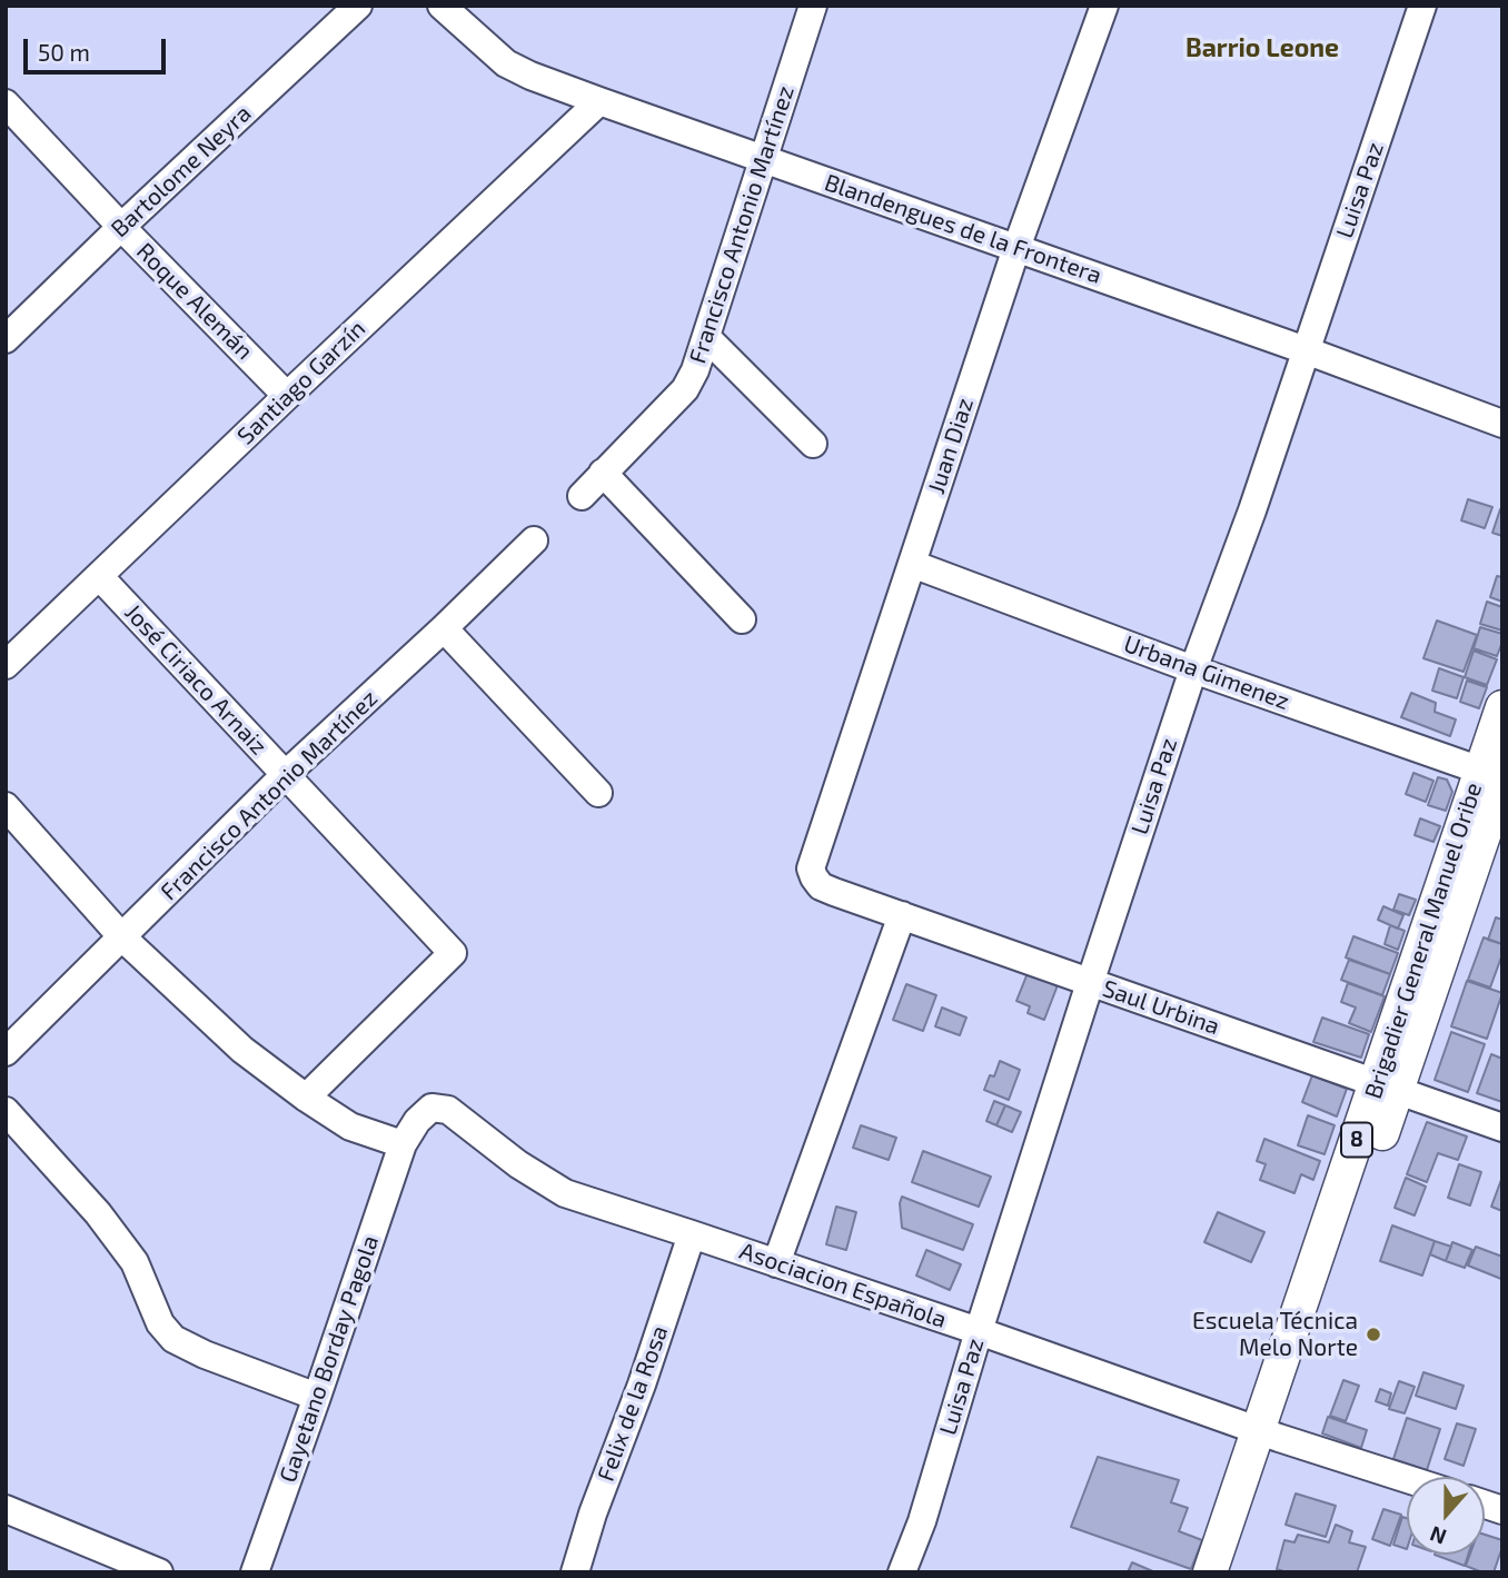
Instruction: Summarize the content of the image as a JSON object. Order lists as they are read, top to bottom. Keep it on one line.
{"streets":{"main road":["Brigadier General Manuel Oribe","8"],"street":["Bartolome Neyra","Luisa Paz","Francisco Antonio Martínez","Blandengues de la Frontera","Roque Alemán","Santiago Garzín","Juan Diaz","Urbana Gimenez","José Ciriaco Arnaiz","Saul Urbina","Asociacion Española","Gayetano Borday Pagola","Felix de la Rosa"]},"crossings":[["Bartolome Neyra","Roque Alemán"],["Luisa Paz","Blandengues de la Frontera"],["Luisa Paz","Urbana Gimenez"],["Luisa Paz","Saul Urbina"],["Luisa Paz","Asociacion Española"],["Francisco Antonio Martínez","Blandengues de la Frontera"],["Francisco Antonio Martínez","José Ciriaco Arnaiz"],["Blandengues de la Frontera","Santiago Garzín"],["Blandengues de la Frontera","Juan Diaz"],["Roque Alemán","Santiago Garzín"],["Santiago Garzín","José Ciriaco Arnaiz"],["Juan Diaz","Urbana Gimenez"],["Juan Diaz","Saul Urbina"],["Urbana Gimenez","Brigadier General Manuel Oribe"],["Brigadier General Manuel Oribe","Saul Urbina"],["Brigadier General Manuel Oribe","Asociacion Española"],["Asociacion Española","Gayetano Borday Pagola"],["Asociacion Española","Felix de la Rosa"]],"districts":["Barrio Leone"],"places":["Escuela Técnica Melo Norte"],"scale_bar":"50 m","north":"bottom"}
